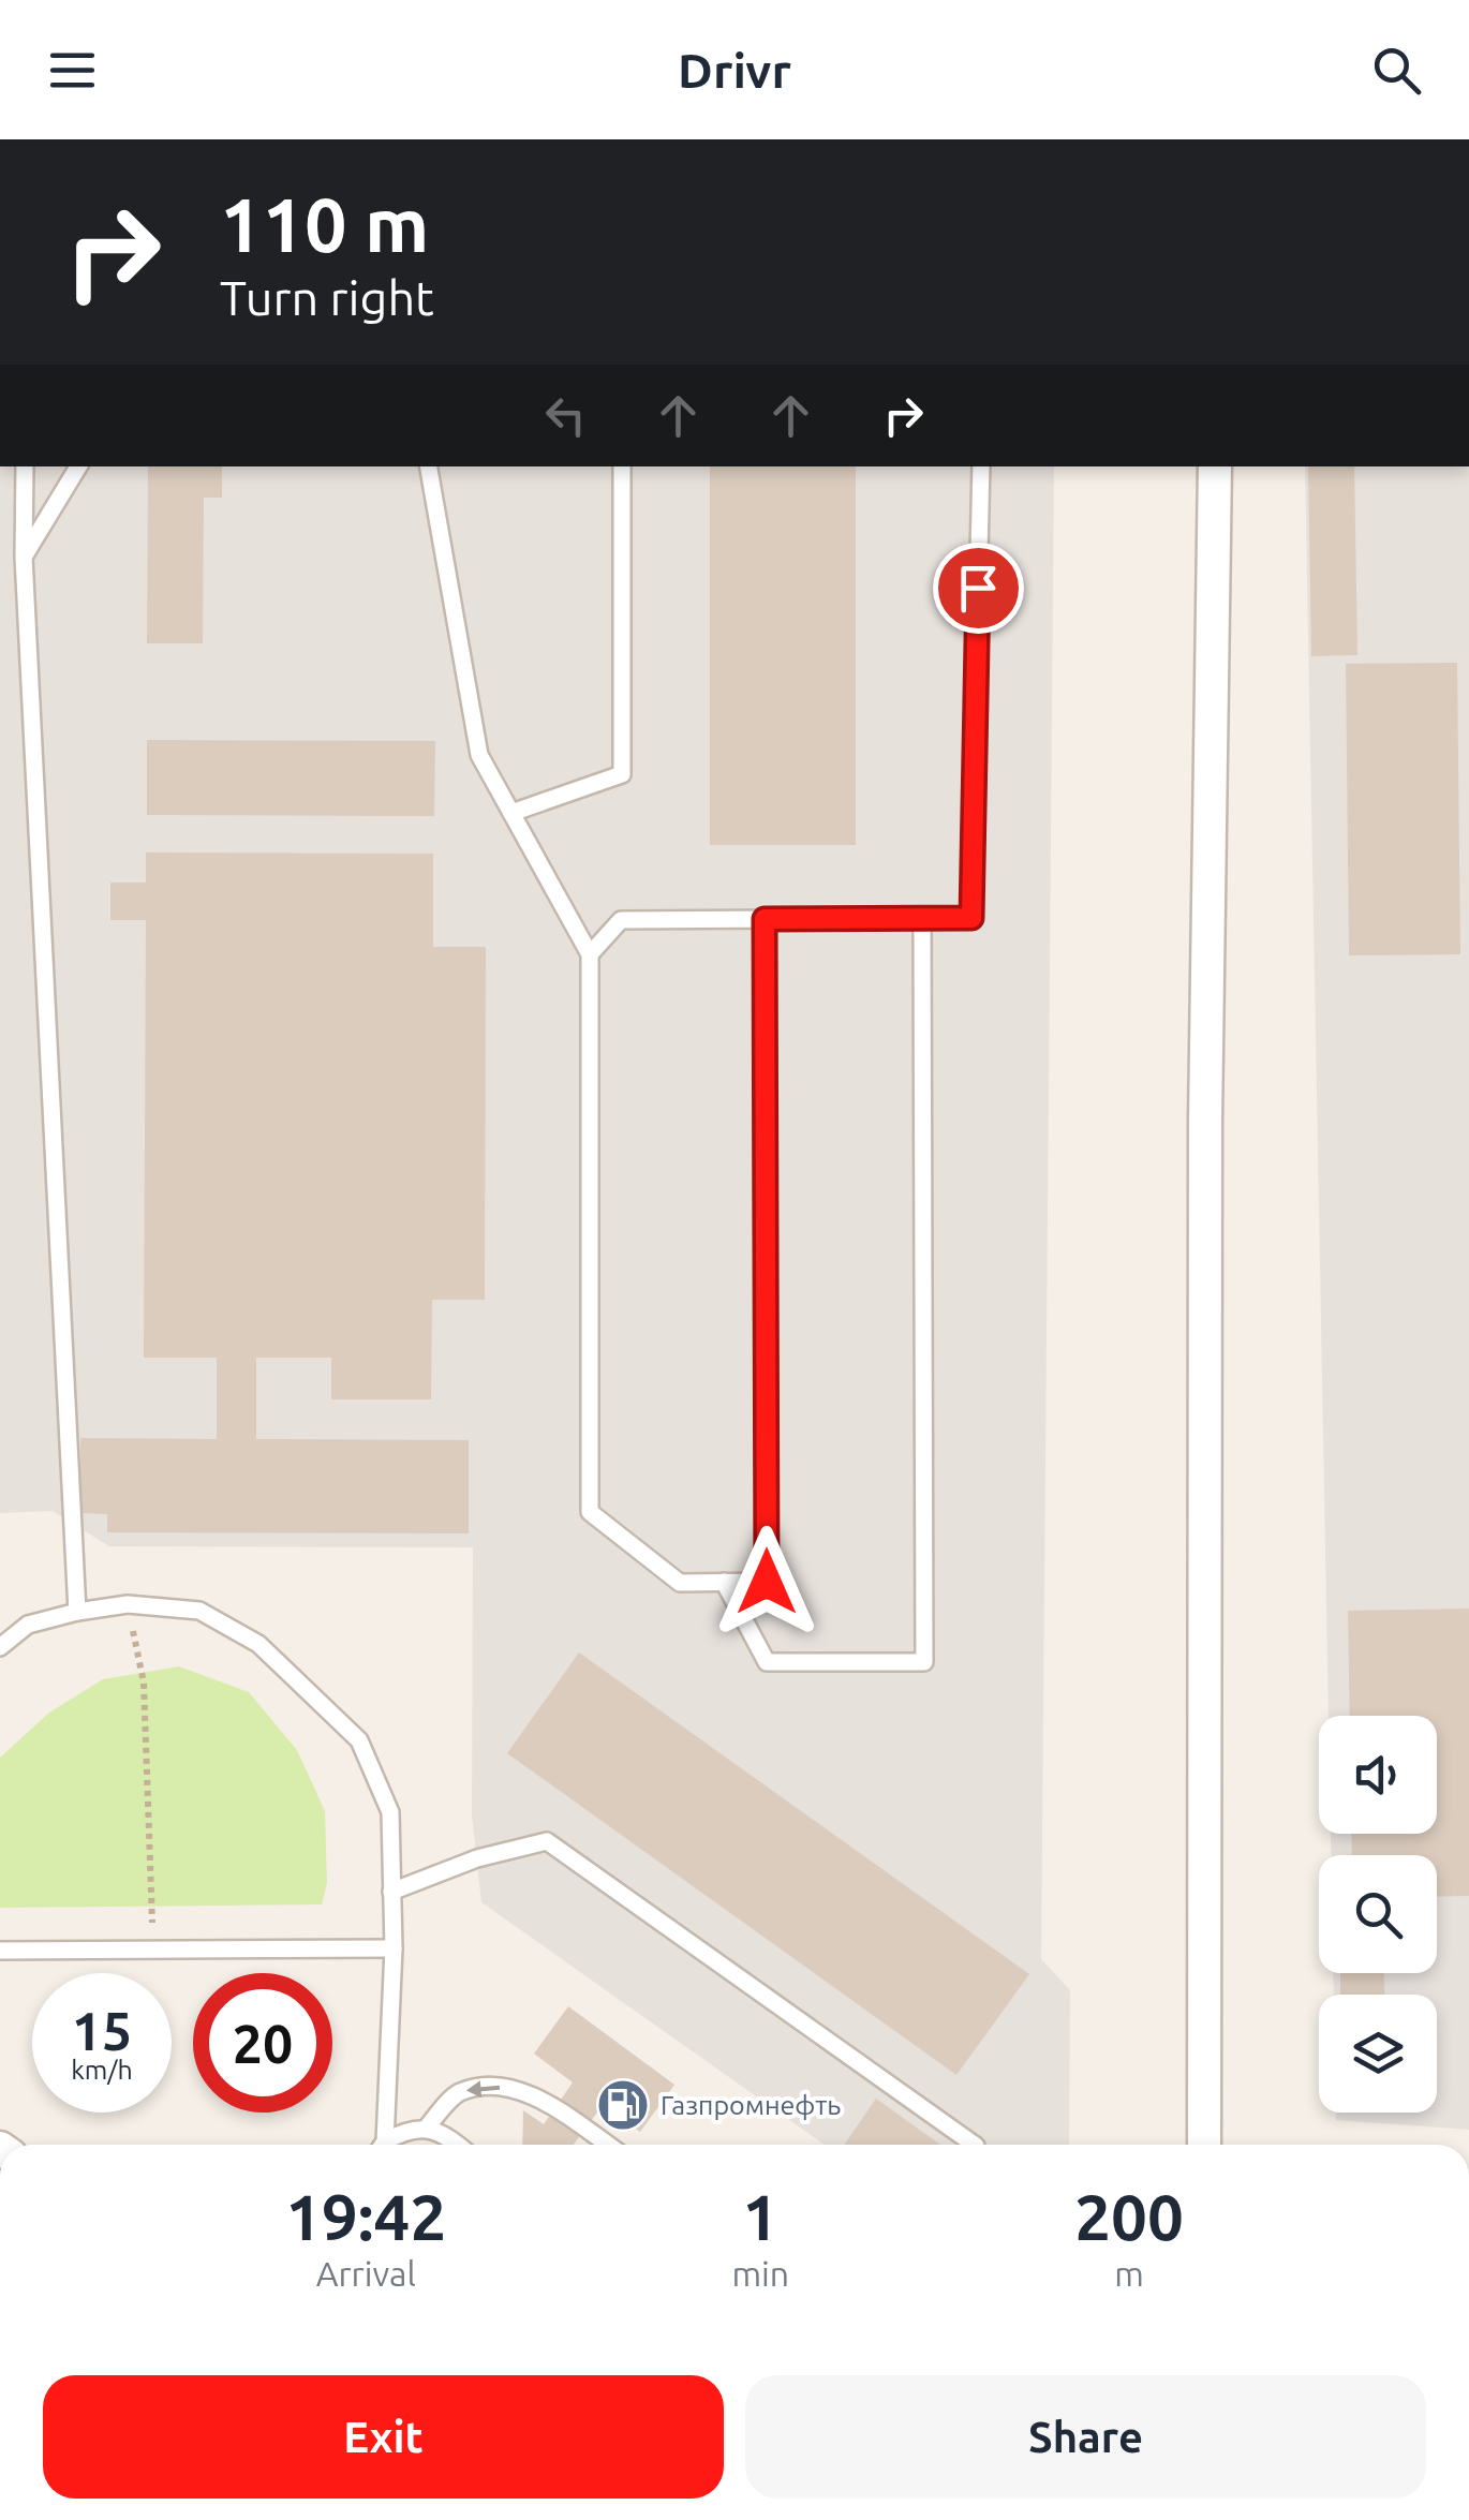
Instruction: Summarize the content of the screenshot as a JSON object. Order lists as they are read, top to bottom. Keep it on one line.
{"places":{"fuel station":["Газпромнефть"]},"page":{"header":"Drivr","turn":["110 m","Turn right"],"speed":"15 km/h","limit":"20","eta":["19:42","Arrival","1","min","200","m"],"buttons":["Exit","Share"]}}
